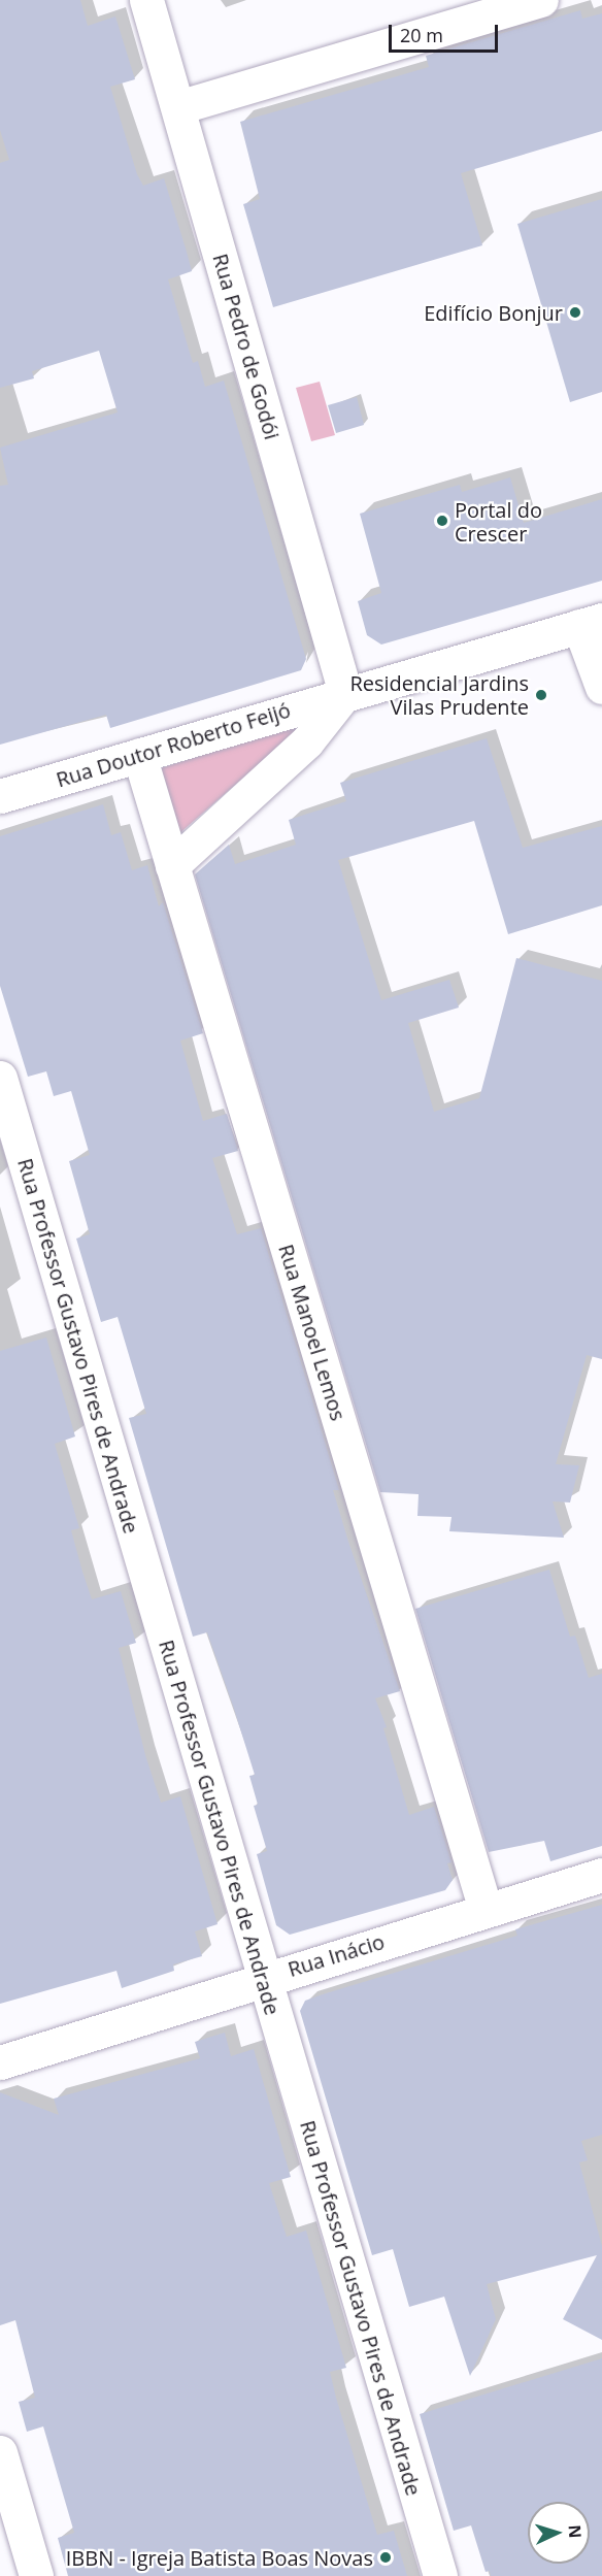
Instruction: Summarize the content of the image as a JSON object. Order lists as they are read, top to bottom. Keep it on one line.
{"streets":{"street":["Rua Pedro de Godói","Rua Doutor Roberto Feijó","Rua Manoel Lemos","Rua Professor Gustavo Pires de Andrade","Rua Inácio"]},"crossings":[["Rua Pedro de Godói","Rua Doutor Roberto Feijó"],["Rua Doutor Roberto Feijó","Rua Manoel Lemos"],["Rua Manoel Lemos","Rua Inácio"],["Rua Professor Gustavo Pires de Andrade","Rua Inácio"]],"places":["Edifício Bonjur","Portal do Crescer","Residencial Jardins Vilas Prudente","IBBN - Igreja Batista Boas Novas"],"scale_bar":"20 m","north":"right"}
